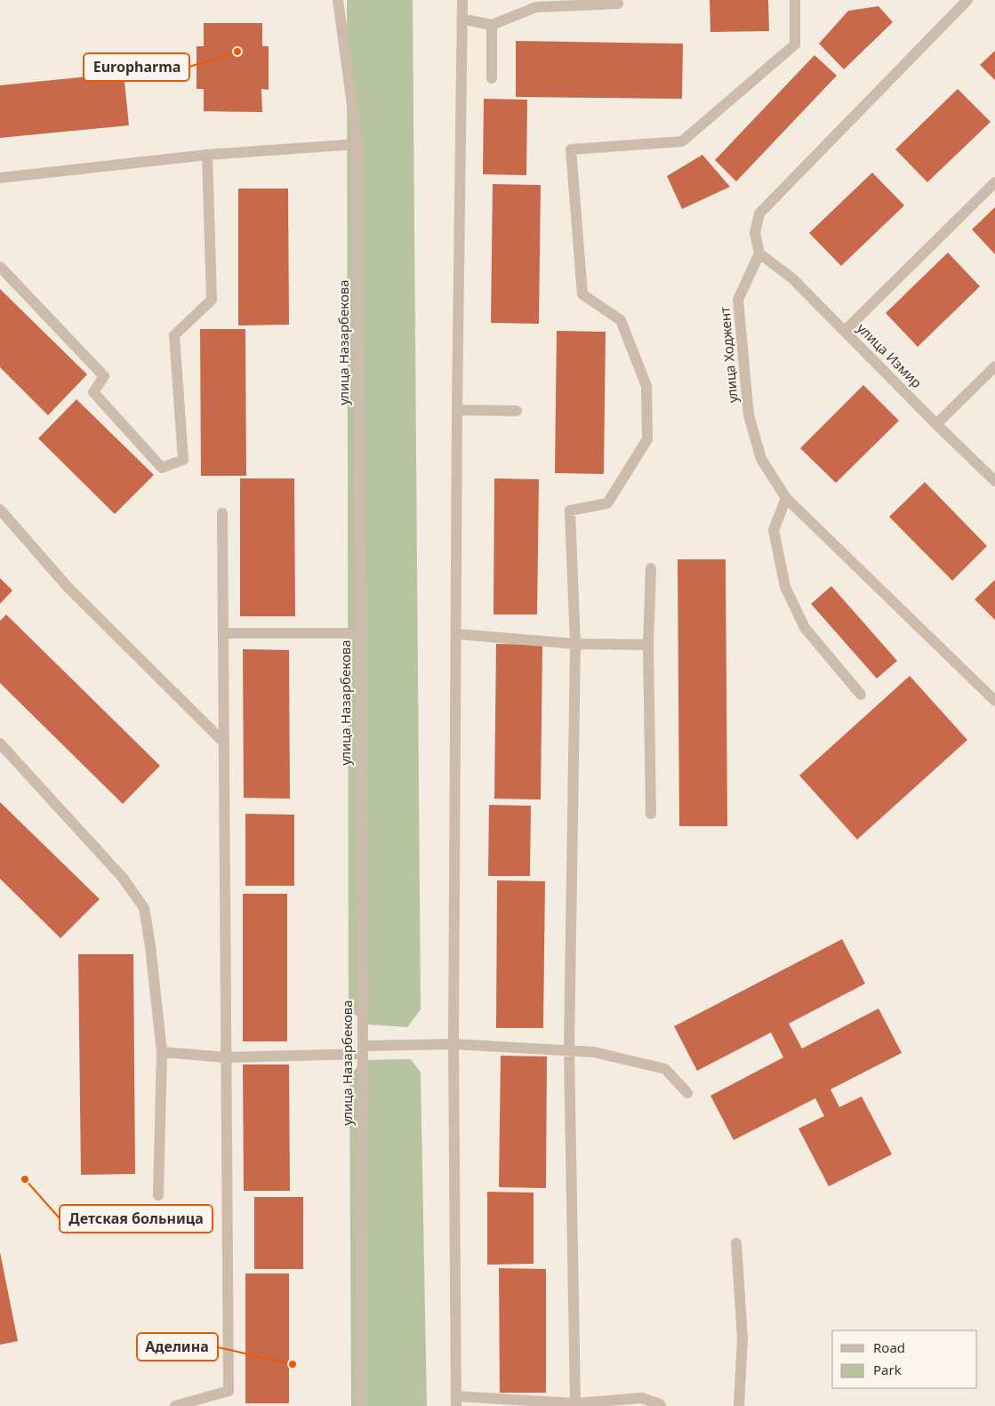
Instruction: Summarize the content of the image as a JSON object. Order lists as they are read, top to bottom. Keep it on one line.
{"streets":{"street":["улица Назарбекова","улица Ходжент","улица Измир"]},"crossings":[["улица Ходжент","улица Измир"]],"places":["Europharma","Детская больница","Аделина"],"legend":["Road","Park"]}
